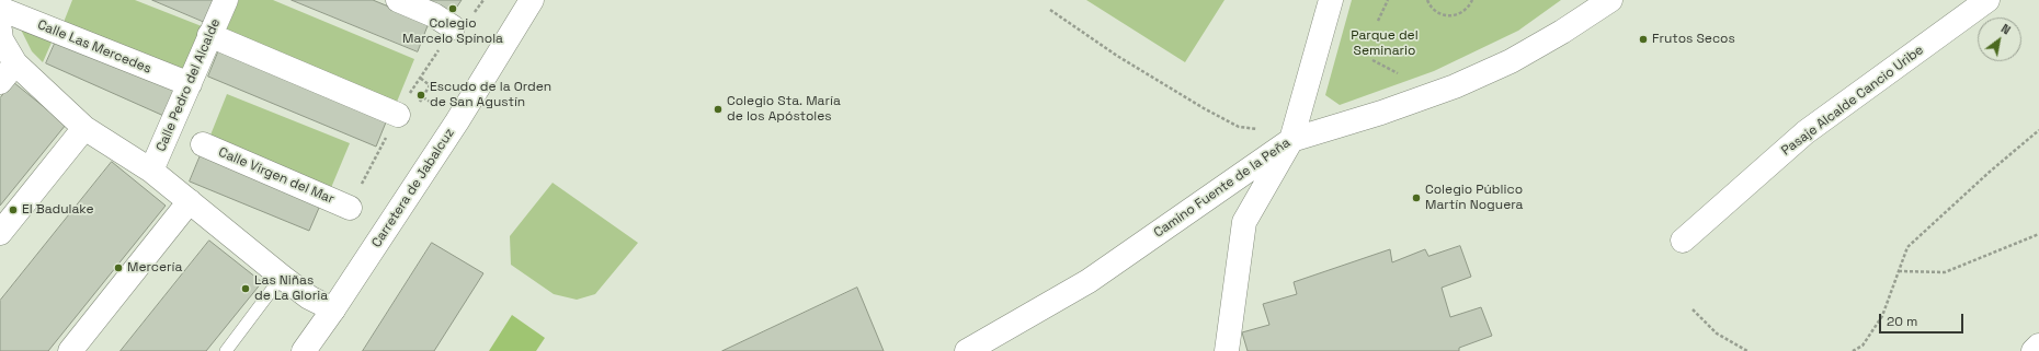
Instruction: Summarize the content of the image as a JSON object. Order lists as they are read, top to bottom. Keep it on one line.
{"streets":{"street":["Calle Las Mercedes","Calle Pedro del Alcalde","Pasaje Alcalde Cancio Uribe","Calle Virgen del Mar","Carretera de Jabalcuz","Camino Fuente de la Peña"]},"crossings":[["Calle Las Mercedes","Calle Pedro del Alcalde"]],"parks":["Parque del Seminario"],"places":["Colegio Marcelo Spínola","Frutos Secos","Escudo de la Orden de San Agustín","Colegio Sta. María de los Apóstoles","Colegio Público Martín Noguera","El Badulake","Mercería","Las Niñas de La Gloria"],"scale_bar":"20 m","north":"top right"}
